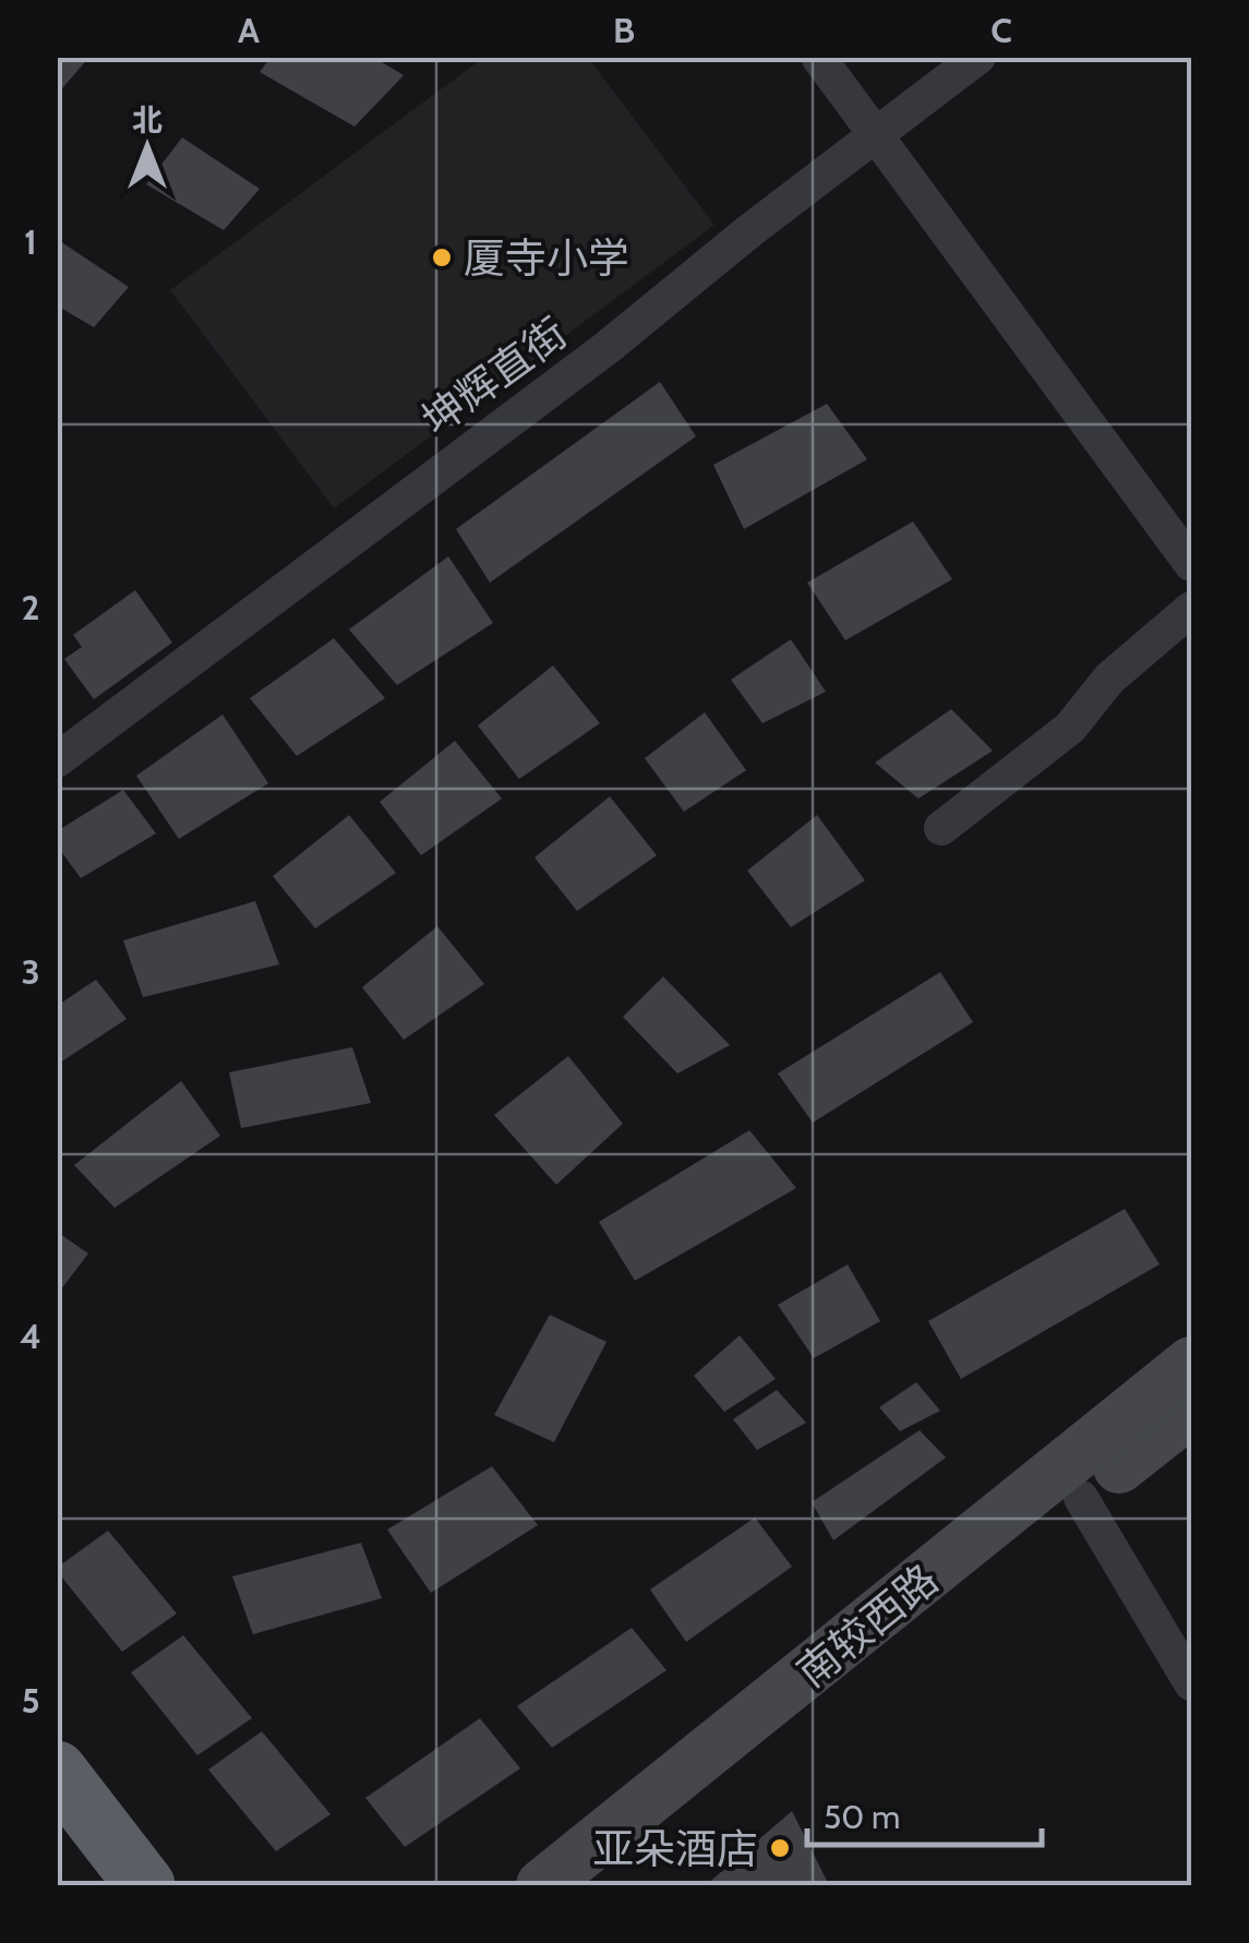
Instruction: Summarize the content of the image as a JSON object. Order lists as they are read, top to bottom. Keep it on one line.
{"streets":{"main road":["南较西路"],"street":["坤辉直街"]},"places":["厦寺小学","亚朵酒店"],"scale_bar":"50 m","north":"top","grid":{"columns":["A","B","C"],"rows":["1","2","3","4","5"]}}
